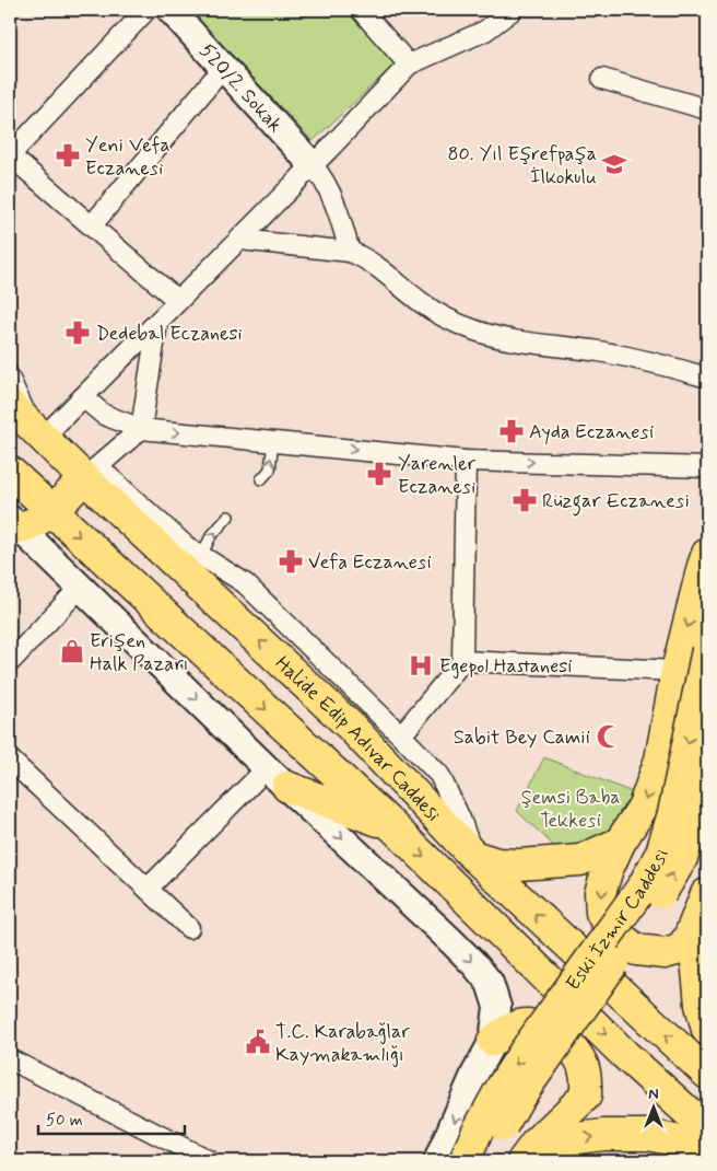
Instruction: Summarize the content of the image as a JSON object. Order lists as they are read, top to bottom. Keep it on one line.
{"streets":{"main road":["520/2. Sokak","Halide Edip Adıvar Caddesi","Eski İzmir Caddesi"]},"parks":["Şemsi Baba Tekkesi"],"places":{"pharmacy":["Yeni Vefa Eczanesi","Dedebal Eczanesi","Ayda Eczanesi","Yarenler Eczanesi","Rüzgar Eczanesi","Vefa Eczanesi"],"school or university":["80. Yıl Eşrefpaşa İlkokulu"],"shop":["Erişen Halk Pazarı"],"hospital":["Egepol Hastanesi"],"mosque":["Sabit Bey Camii"],"public building":["T.C. Karabağlar Kaymakamlığı"]},"scale_bar":"50 m","north":"top"}
